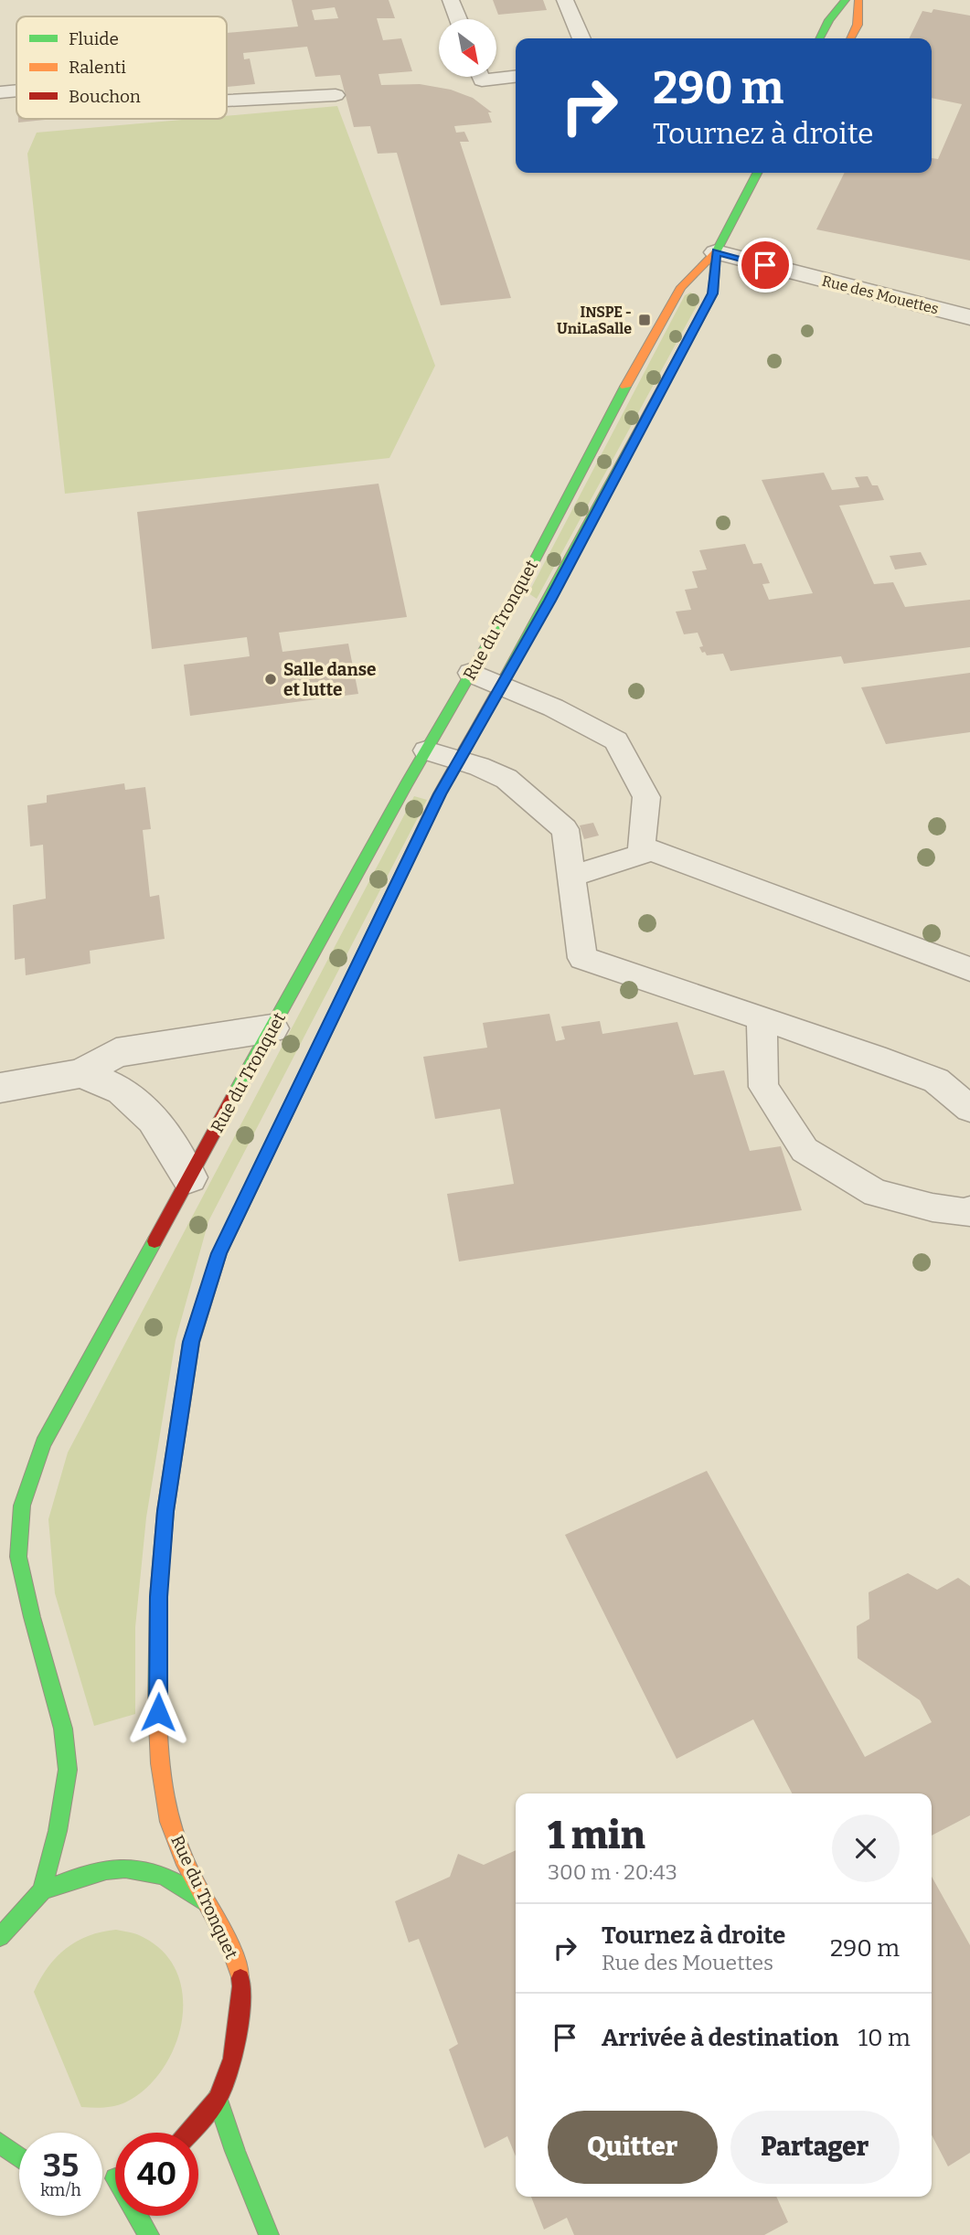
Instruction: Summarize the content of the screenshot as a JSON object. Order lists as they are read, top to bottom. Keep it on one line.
{"streets":{"street":["Rue des Mouettes","Rue du Tronquet"]},"crossings":[["Rue des Mouettes","Rue du Tronquet"]],"places":{"transit":["INSPE - UniLaSalle"],"other":["Salle danse et lutte"]},"legend":["Fluide","Ralenti","Bouchon"],"north":"bottom right","page":{"turn":["290 m","Tournez à droite"],"heading":["1 min","300 m · 20:43"],"list":[{"name":"Tournez à droite","note":"Rue des Mouettes","value":"290 m"},{"name":"Arrivée à destination","value":"10 m"}],"buttons":["Quitter","Partager"],"speed":"35 km/h","limit":"40"}}
